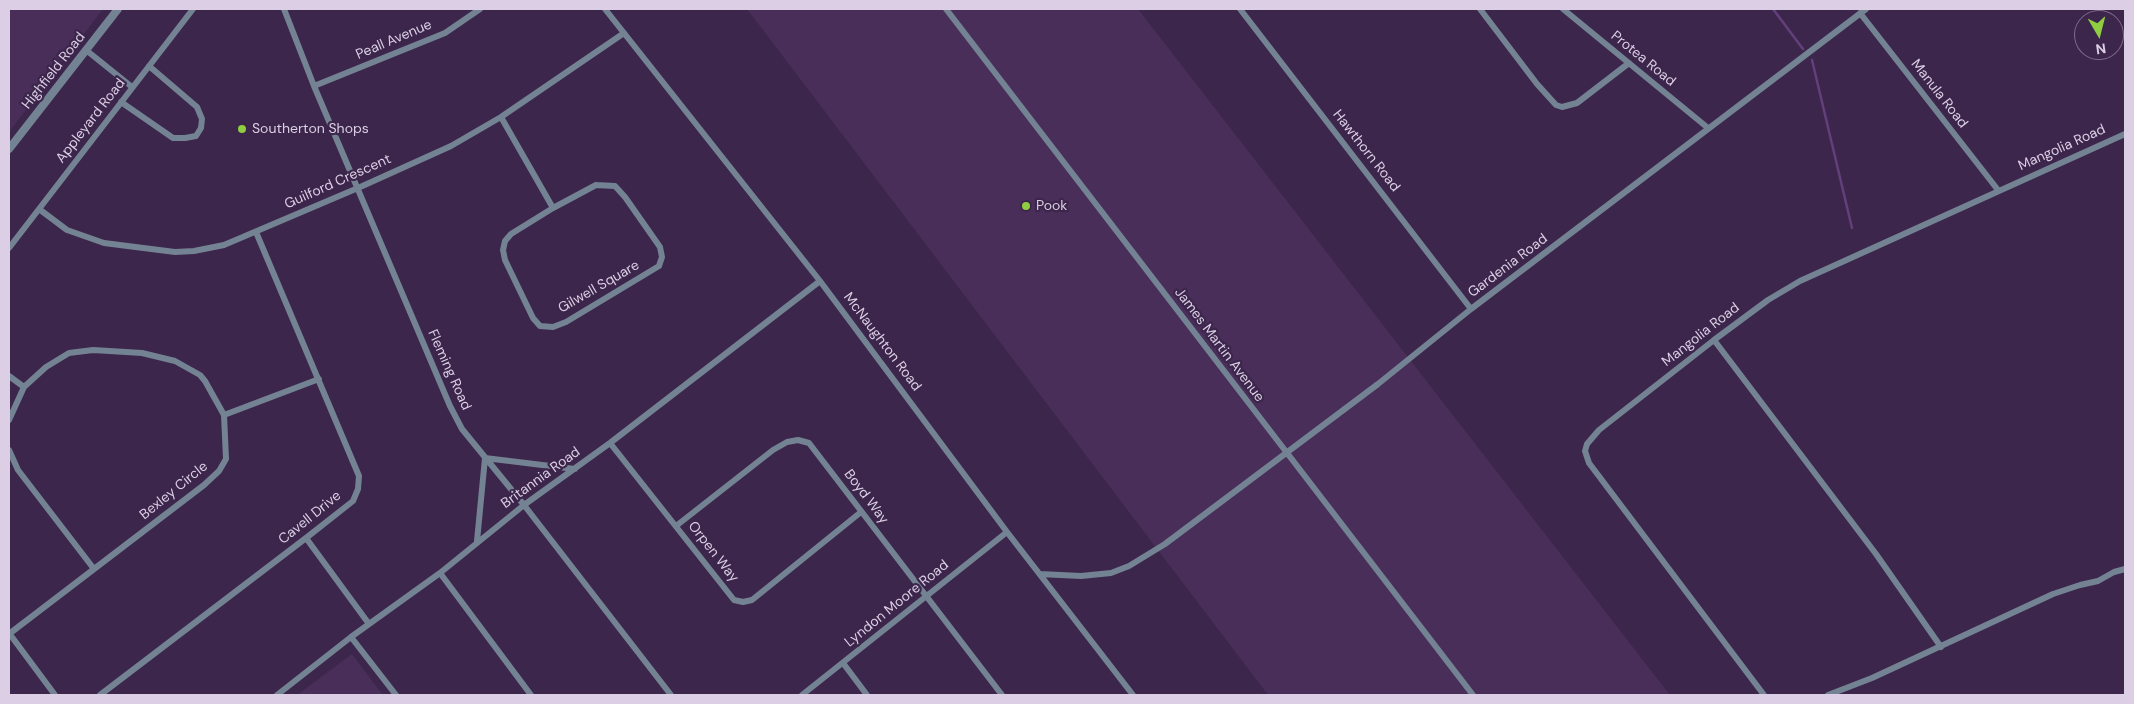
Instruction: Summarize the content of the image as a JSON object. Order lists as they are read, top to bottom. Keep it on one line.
{"streets":{"street":["Peall Avenue","Protea Road","Highfield Road","Manula Road","Appleyard Road","Mangolia Road","Hawthorn Road","Guilford Crescent","Gardenia Road","Gilwell Square","McNaughton Road","James Martin Avenue","Fleming Road","Britannia Road","Bexley Circle","Boyd Way","Cavell Drive","Orpen Way","Lyndon Moore Road"]},"crossings":[["Peall Avenue","Fleming Road"],["Protea Road","Gardenia Road"],["Manula Road","Mangolia Road"],["Manula Road","Gardenia Road"],["Appleyard Road","Guilford Crescent"],["Hawthorn Road","Gardenia Road"],["Guilford Crescent","McNaughton Road"],["Guilford Crescent","Fleming Road"],["Guilford Crescent","Cavell Drive"],["Gardenia Road","McNaughton Road"],["Gardenia Road","James Martin Avenue"],["McNaughton Road","Britannia Road"],["McNaughton Road","Lyndon Moore Road"],["Fleming Road","Britannia Road"],["Britannia Road","Orpen Way"],["Boyd Way","Orpen Way"],["Boyd Way","Lyndon Moore Road"]],"places":["Southerton Shops","Pook"],"north":"bottom"}
